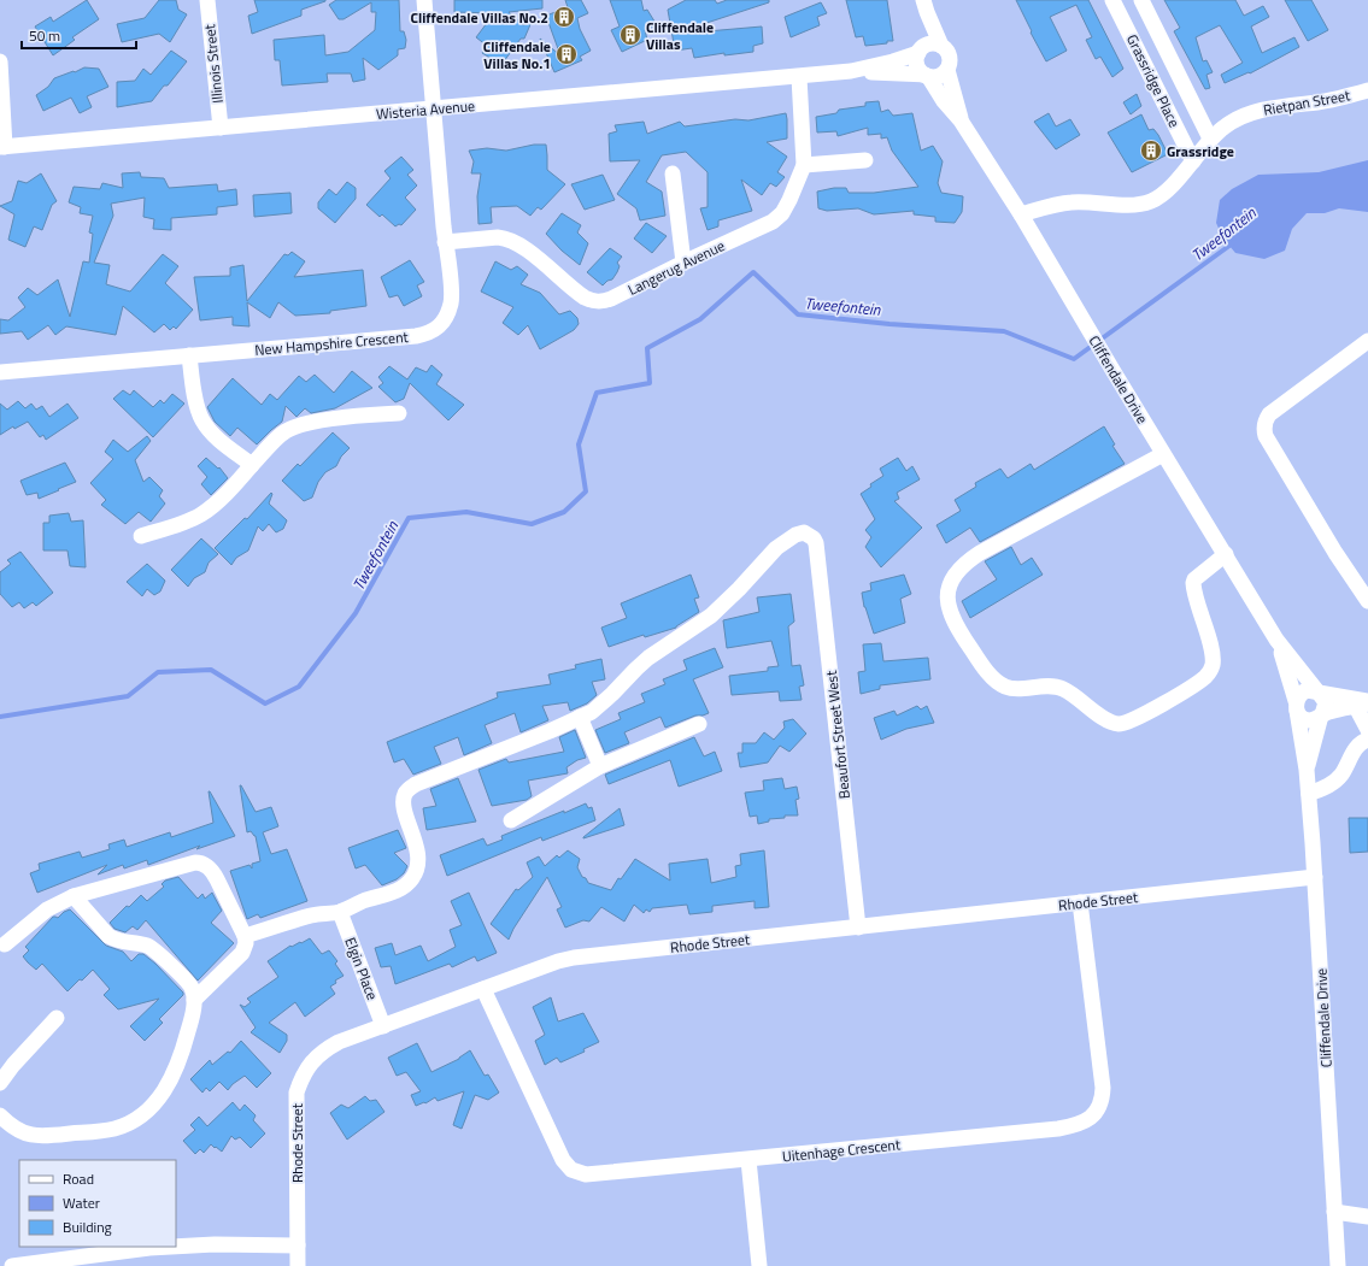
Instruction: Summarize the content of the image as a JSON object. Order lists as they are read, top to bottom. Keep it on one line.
{"streets":{"street":["Illinois Street","Grassridge Place","Rietpan Street","Wisteria Avenue","Langerug Avenue","New Hampshire Crescent","Cliffendale Drive","Beaufort Street West","Rhode Street","Elgin Place","Uitenhage Crescent"]},"crossings":[["Illinois Street","Wisteria Avenue"],["Grassridge Place","Rietpan Street"],["Rietpan Street","Cliffendale Drive"],["Wisteria Avenue","Langerug Avenue"],["Wisteria Avenue","New Hampshire Crescent"],["Wisteria Avenue","Cliffendale Drive"],["Langerug Avenue","New Hampshire Crescent"],["Cliffendale Drive","Rhode Street"],["Beaufort Street West","Rhode Street"],["Rhode Street","Elgin Place"],["Rhode Street","Uitenhage Crescent"]],"water":["Tweefontein"],"places":{"building":["Cliffendale Villas No.2","Cliffendale Villas","Cliffendale Villas No.1","Grassridge"]},"legend":["Road","Water","Building"],"scale_bar":"50 m"}
